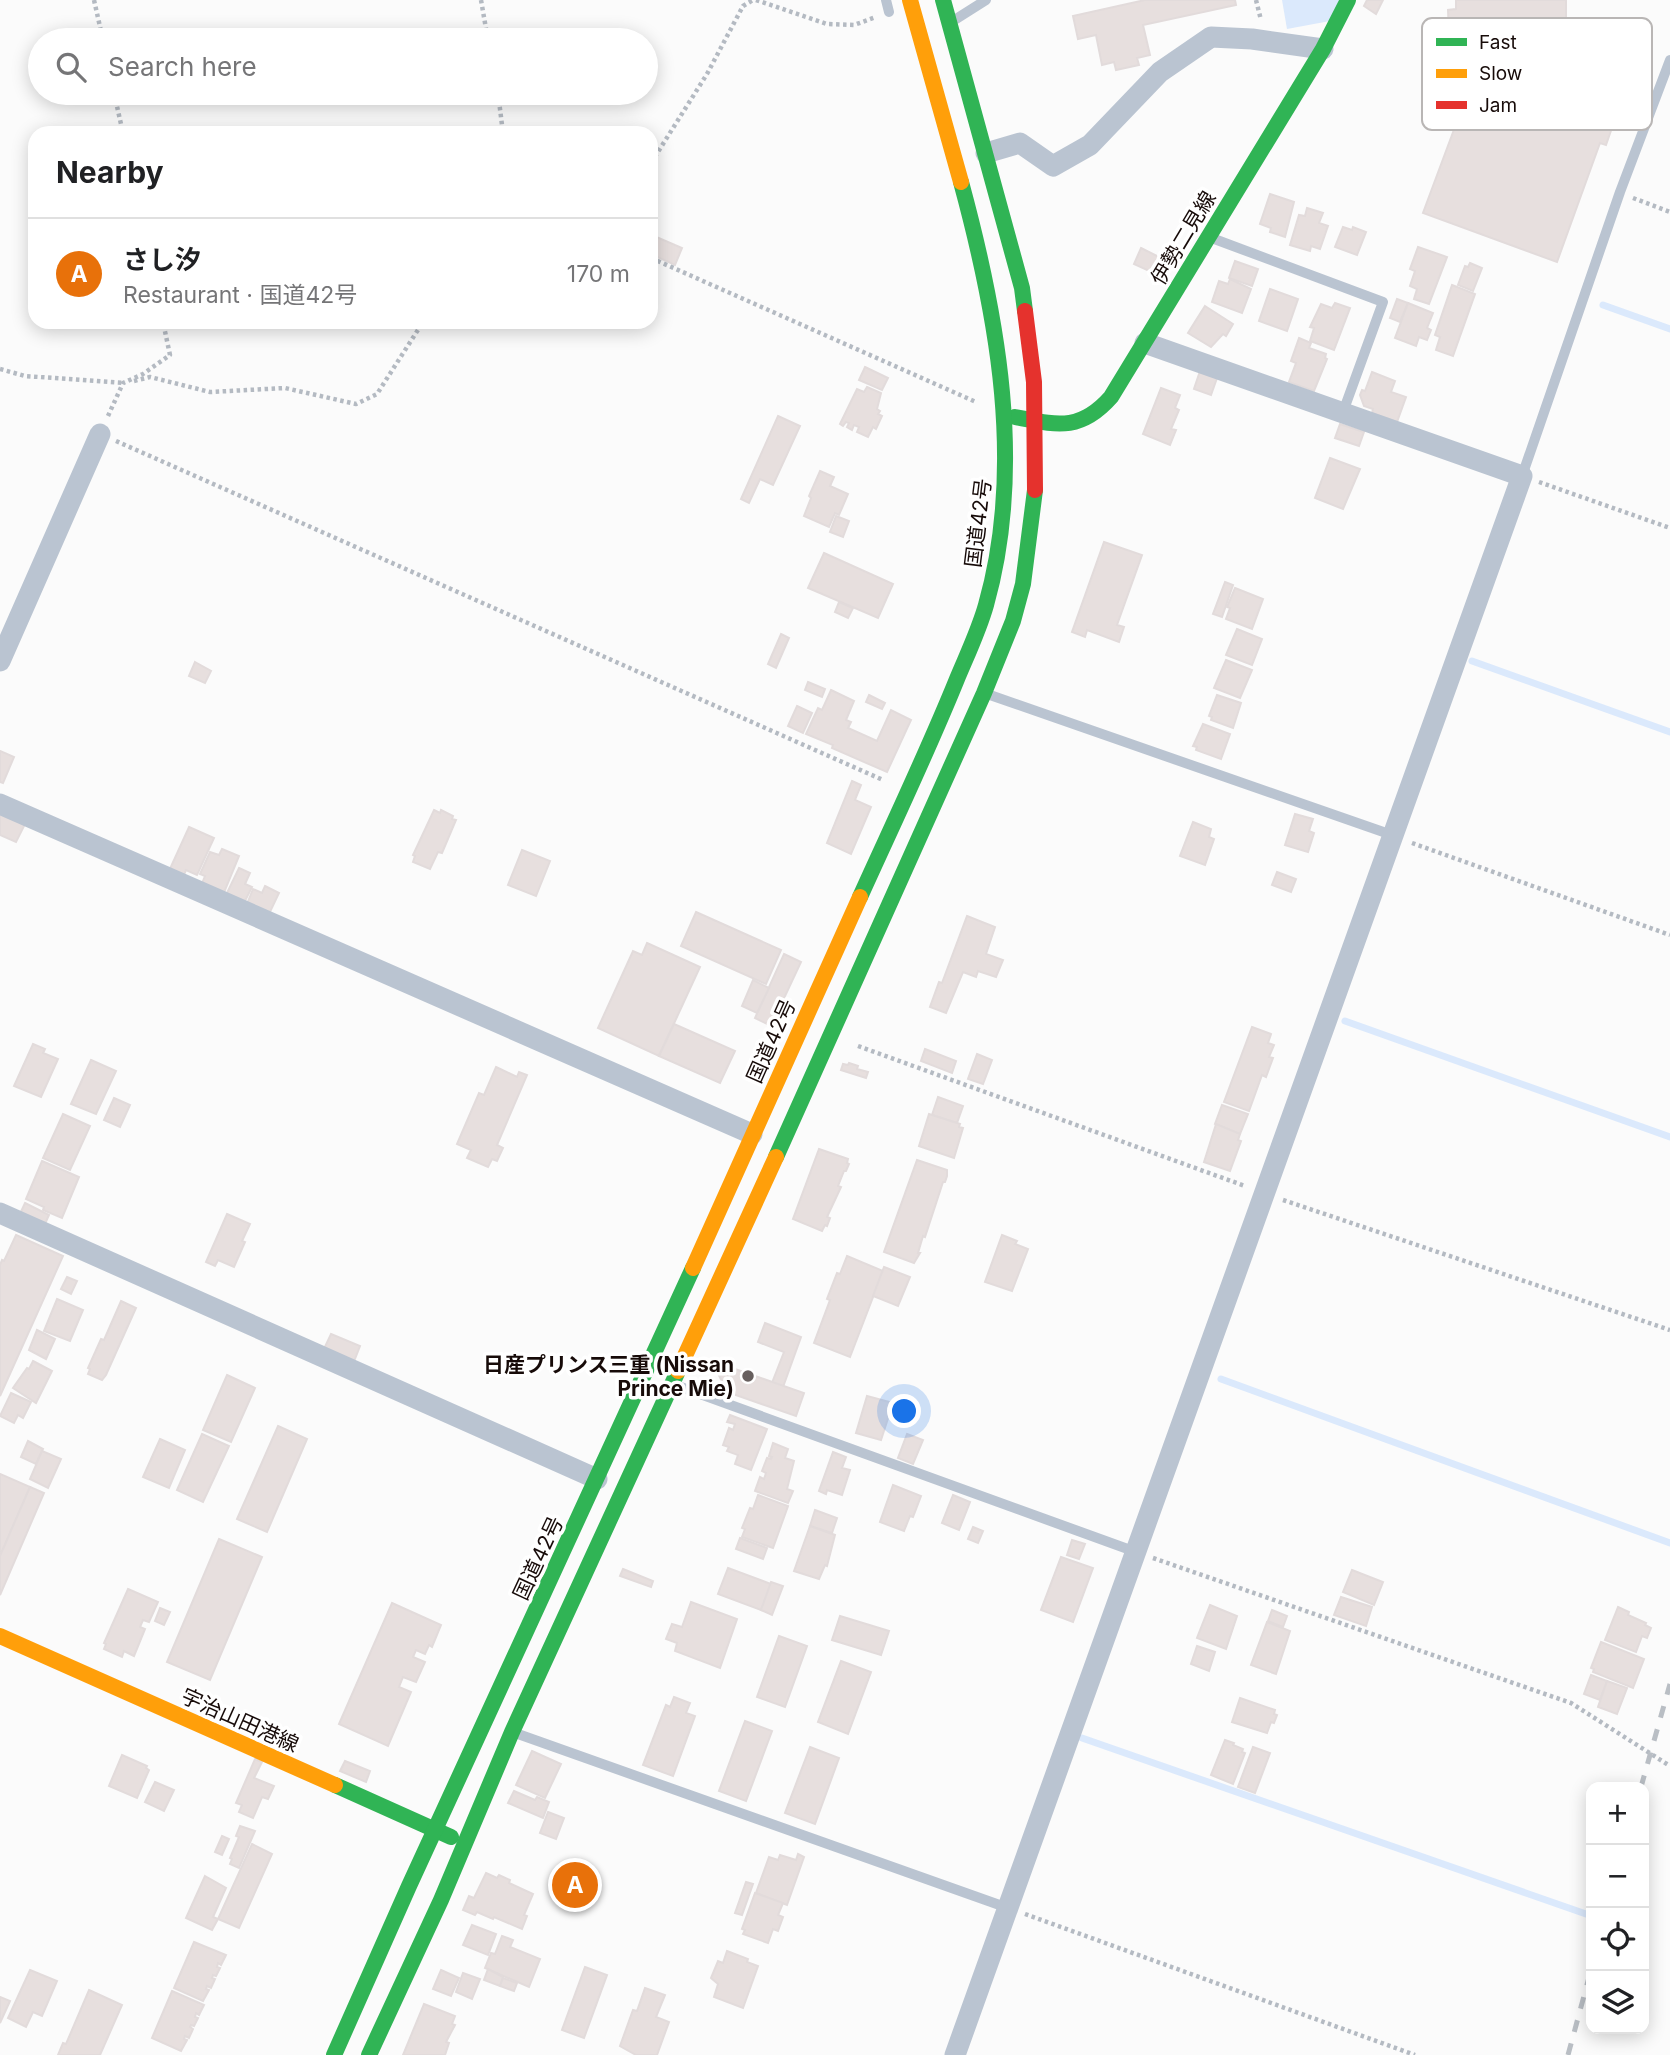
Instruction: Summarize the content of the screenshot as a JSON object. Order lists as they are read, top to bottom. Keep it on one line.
{"streets":{"main road":["伊勢二見線","国道42号","宇治山田港線"]},"crossings":[["伊勢二見線","国道42号"],["国道42号","宇治山田港線"]],"places":["日産プリンス三重 (Nissan Prince Mie)"],"legend":["Fast","Slow","Jam"],"page":{"search":"Search here","heading":"Nearby","list":[{"mark":"A","name":"さし汐","note":"Restaurant · 国道42号","value":"170 m"}],"map_buttons":["+","−"],"pins":"A"}}
